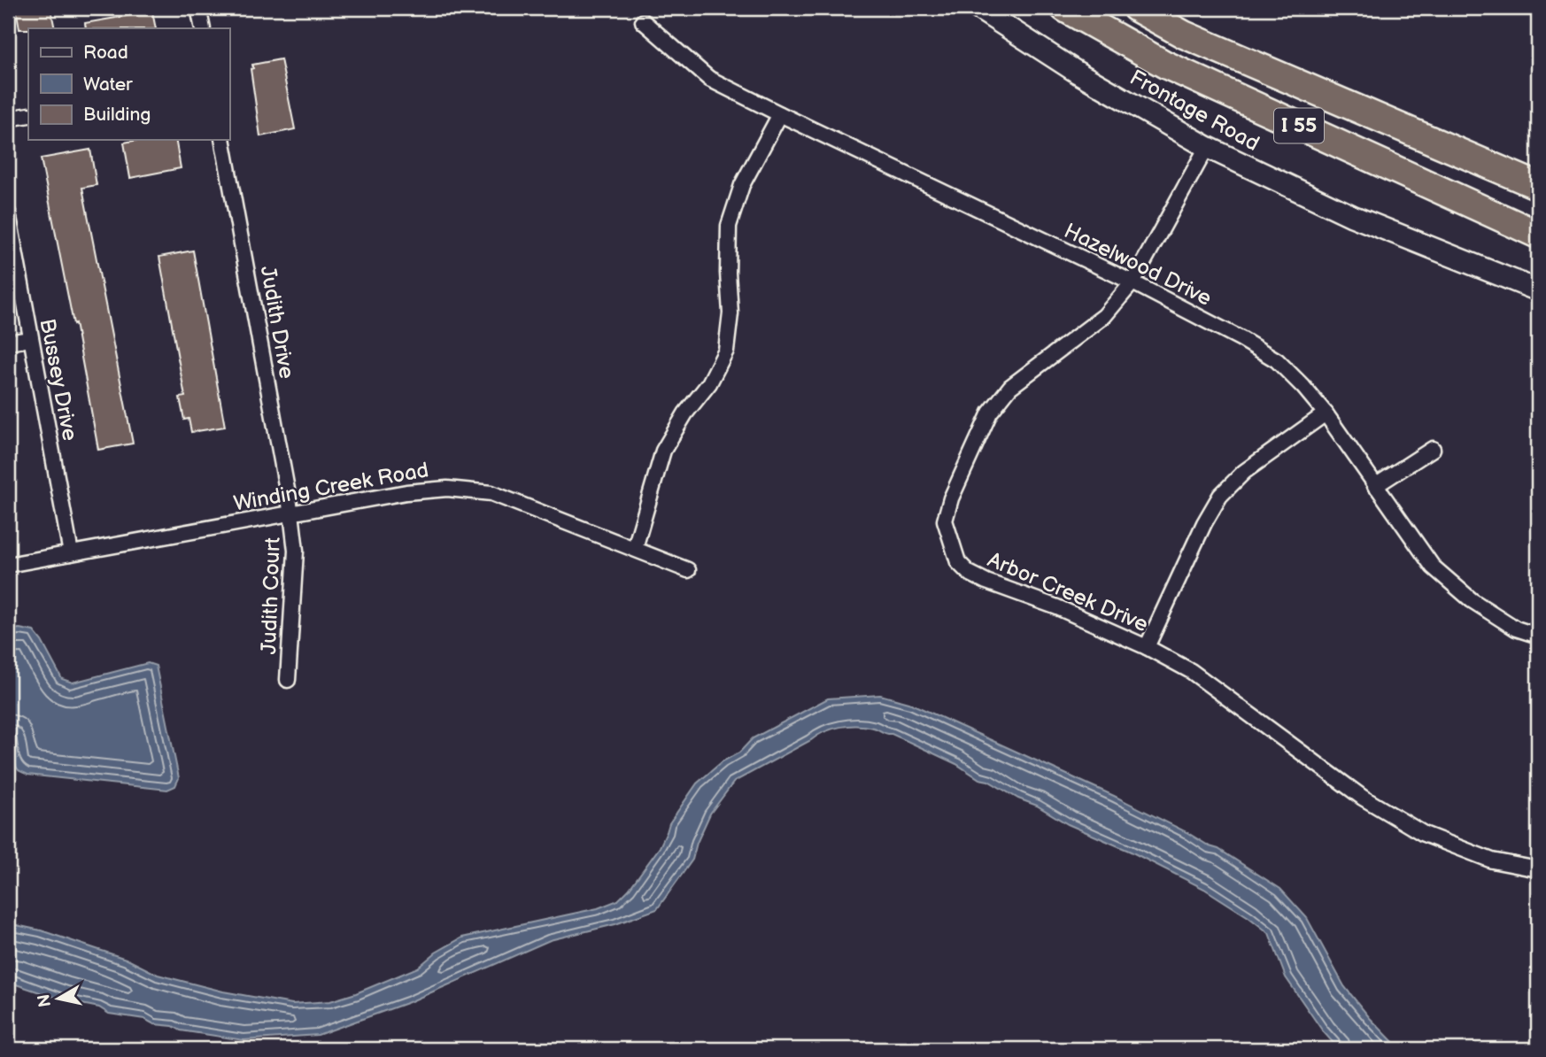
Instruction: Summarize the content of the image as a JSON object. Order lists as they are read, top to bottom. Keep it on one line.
{"streets":{"highway":["I 55"],"street":["Frontage Road","Hazelwood Drive","Judith Drive","Bussey Drive","Winding Creek Road","Arbor Creek Drive","Judith Court"]},"crossings":[["Frontage Road","Arbor Creek Drive"],["Hazelwood Drive","Arbor Creek Drive"],["Judith Drive","Winding Creek Road"],["Judith Drive","Judith Court"],["Bussey Drive","Winding Creek Road"],["Winding Creek Road","Judith Court"]],"legend":["Road","Water","Building"],"north":"left"}
